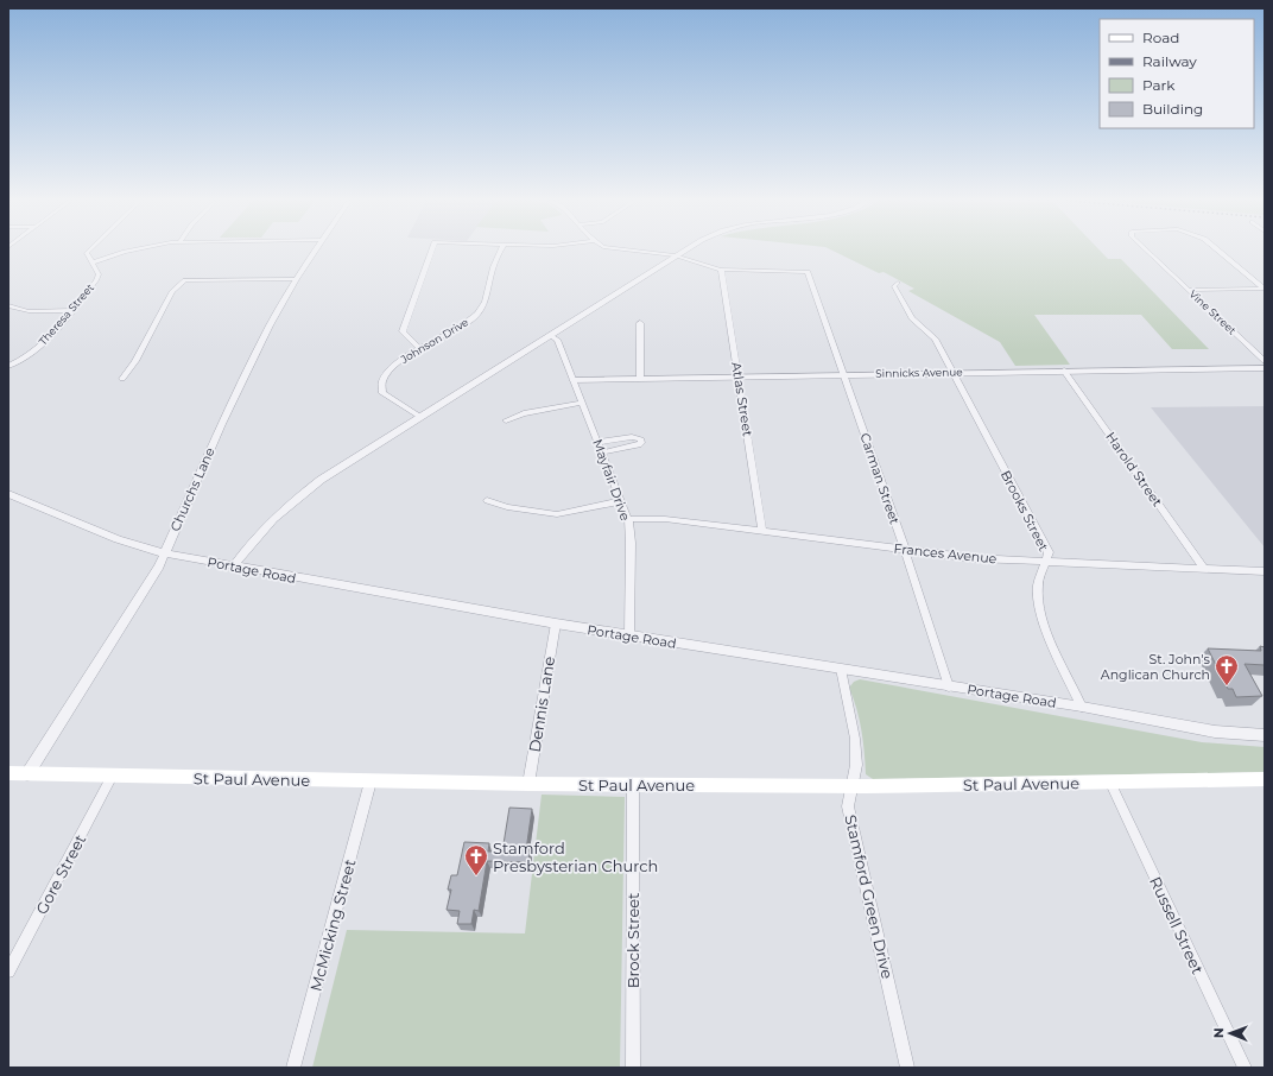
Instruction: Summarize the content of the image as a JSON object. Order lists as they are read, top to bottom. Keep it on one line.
{"streets":{"main road":["St Paul Avenue"],"street":["Vine Street","Theresa Street","Johnson Drive","Sinnicks Avenue","Atlas Street","Harold Street","Carman Street","Mayfair Drive","Churchs Lane","Brooks Street","Frances Avenue","Portage Road","Dennis Lane","Gore Street","Stamford Green Drive","McMicking Street","Russell Street","Brock Street"]},"crossings":[["Sinnicks Avenue","Atlas Street"],["Sinnicks Avenue","Harold Street"],["Sinnicks Avenue","Carman Street"],["Sinnicks Avenue","Mayfair Drive"],["Sinnicks Avenue","Brooks Street"],["Atlas Street","Carman Street"],["Atlas Street","Frances Avenue"],["Harold Street","Frances Avenue"],["Carman Street","Frances Avenue"],["Carman Street","Portage Road"],["Mayfair Drive","Frances Avenue"],["Mayfair Drive","Portage Road"],["Churchs Lane","Portage Road"],["Churchs Lane","St Paul Avenue"],["Brooks Street","Frances Avenue"],["Brooks Street","Portage Road"],["Portage Road","Dennis Lane"],["Portage Road","Stamford Green Drive"],["Dennis Lane","St Paul Avenue"],["St Paul Avenue","Gore Street"],["St Paul Avenue","Stamford Green Drive"],["St Paul Avenue","McMicking Street"],["St Paul Avenue","Russell Street"],["St Paul Avenue","Brock Street"]],"places":{"church":["St. John's Anglican Church","Stamford Presbysterian Church"]},"legend":["Road","Railway","Park","Building"],"north":"left"}
